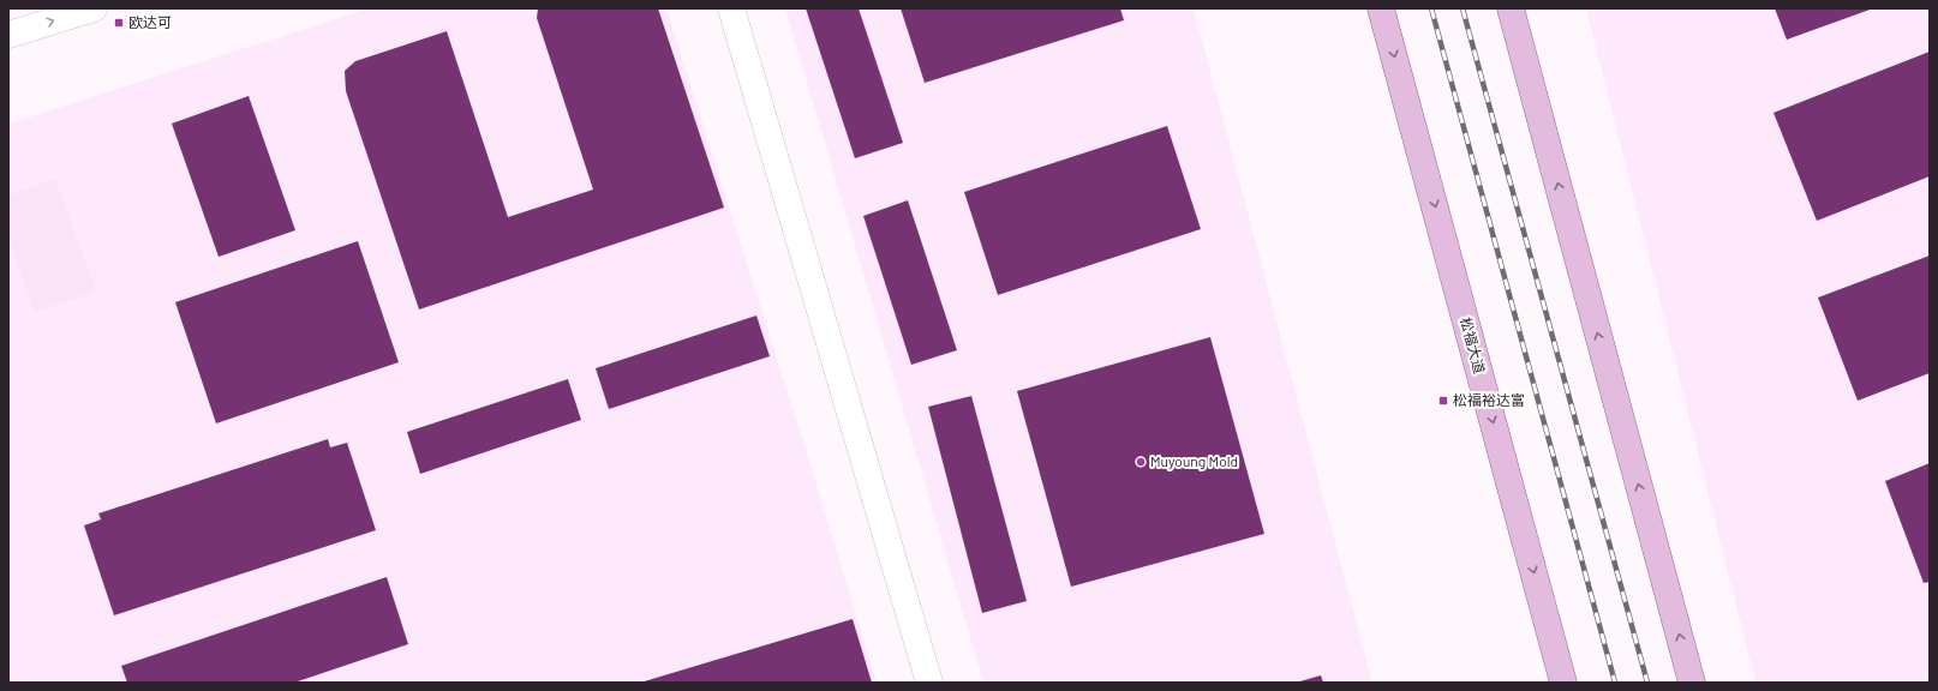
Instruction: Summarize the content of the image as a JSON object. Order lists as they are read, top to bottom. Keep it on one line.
{"streets":{"main road":["松福大道"]},"places":{"transit":["欧达可","松福裕达富"],"other":["Muyoung Mold"]}}
